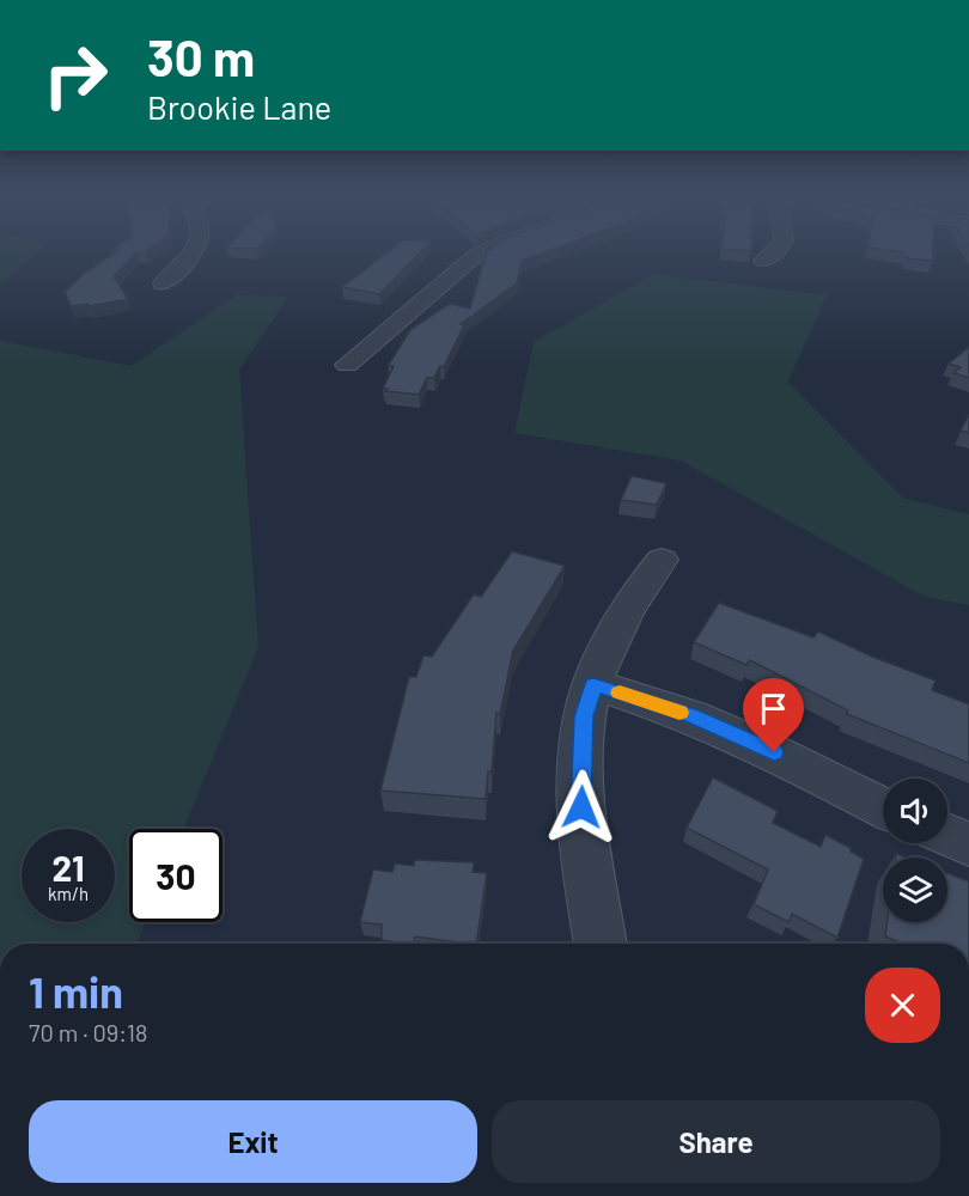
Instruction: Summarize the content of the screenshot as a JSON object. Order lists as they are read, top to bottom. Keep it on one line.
{"page":{"turn":["30 m","Brookie Lane"],"speed":"21 km/h","limit":"30","heading":["1 min","70 m · 09:18"],"buttons":["Exit","Share"]}}
